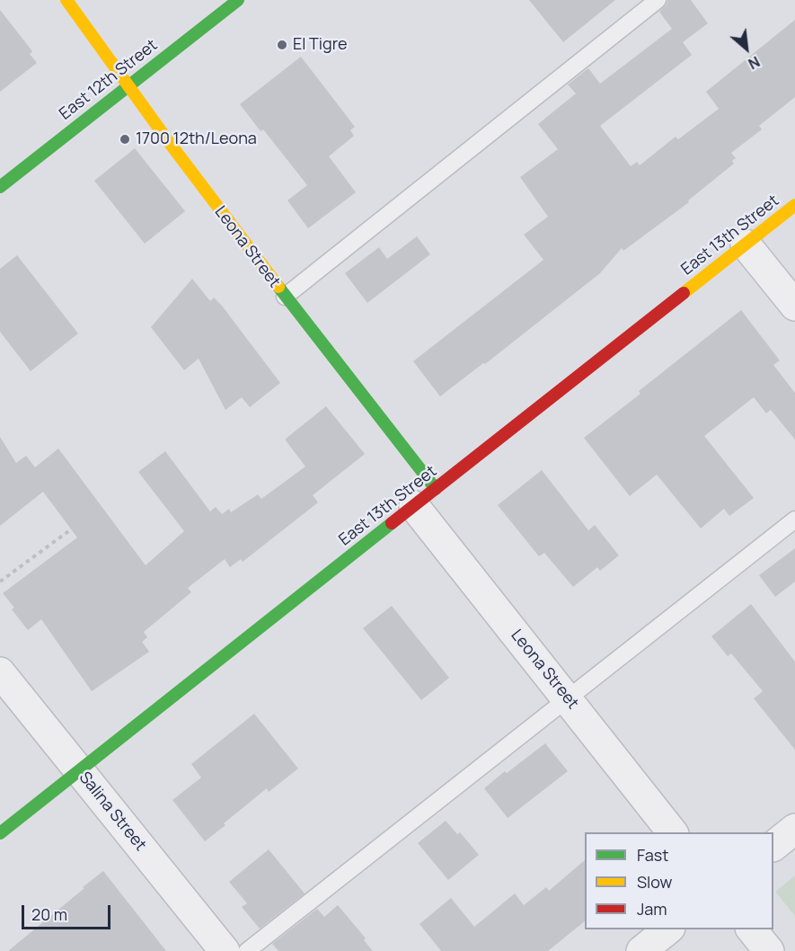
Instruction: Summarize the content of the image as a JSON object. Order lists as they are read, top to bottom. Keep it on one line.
{"streets":{"street":["East 12th Street","East 13th Street","Leona Street","Salina Street"]},"crossings":[["East 12th Street","Leona Street"],["East 13th Street","Leona Street"],["East 13th Street","Salina Street"]],"places":["El Tigre","1700 12th/Leona"],"legend":["Fast","Slow","Jam"],"scale_bar":"20 m","north":"bottom right"}
